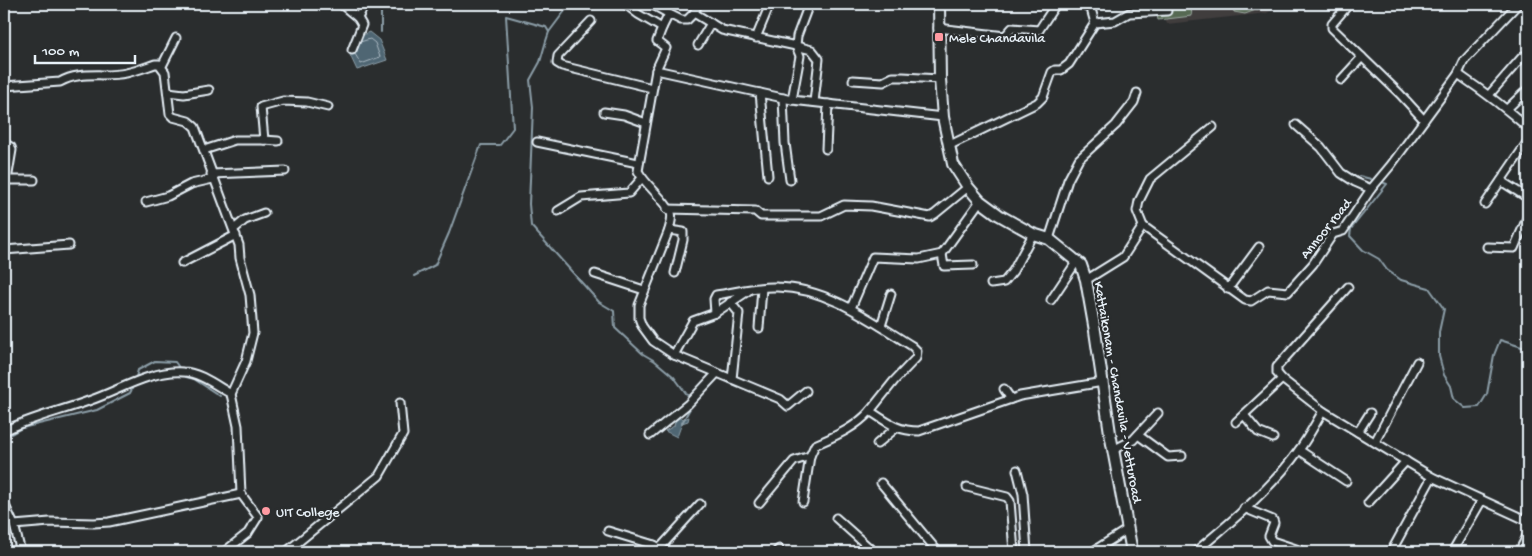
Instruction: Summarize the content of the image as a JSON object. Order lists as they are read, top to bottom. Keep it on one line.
{"streets":{"main road":["Kattaikonam - Chandavila - Vetturoad"],"street":["Annoor road"]},"places":{"transit":["Mele Chandavila"],"other":["UIT College"]},"scale_bar":"100 m"}
